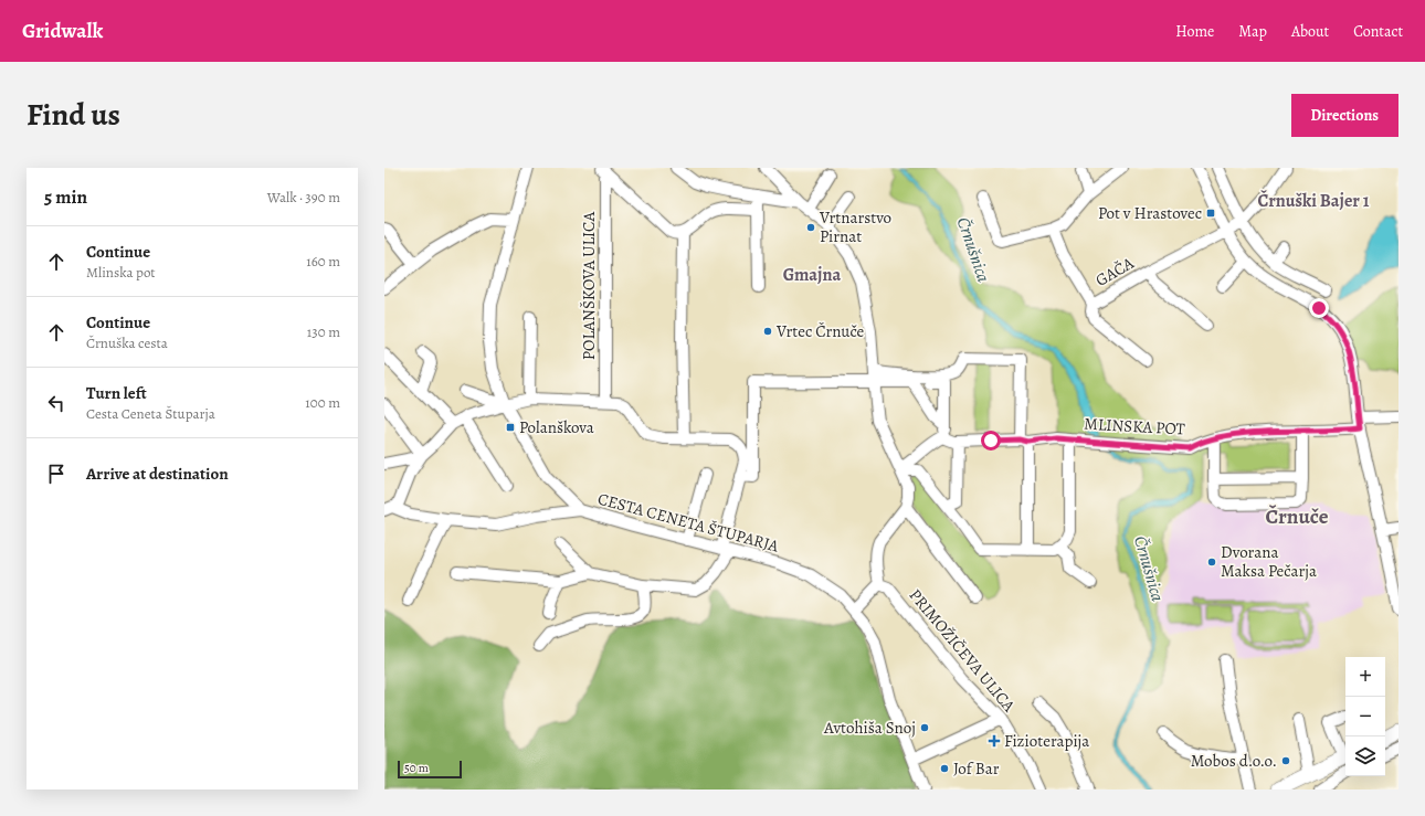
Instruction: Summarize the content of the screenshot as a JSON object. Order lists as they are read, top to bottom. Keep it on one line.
{"streets":{"street":["GAČA","POLANŠKOVA ULICA","MLINSKA POT","CESTA CENETA ŠTUPARJA","PRIMOŽIČEVA ULICA"]},"districts":["Črnuški Bajer 1","Gmajna","Črnuče"],"water":["Črnušnica"],"places":{"transit":["Pot v Hrastovec","Polanškova"],"other":["Vrtnarstvo Pirnat","Vrtec Črnuče","Dvorana Maksa Pečarja","Avtohiša Snoj","Mobos d.o.o.","Jof Bar"],"health":["Fizioterapija"]},"scale_bar":"50 m","page":{"header":"Gridwalk","nav":["Home","Map","About","Contact"],"title":"Find us","buttons":"Directions","heading":["5 min","Walk · 390 m"],"list":[["Continue","Mlinska pot","160 m"],["Continue","Črnuška cesta","130 m"],["Turn left","Cesta Ceneta Štuparja","100 m"],"Arrive at destination"],"map_buttons":["+","−"],"scale":"50 m"}}
